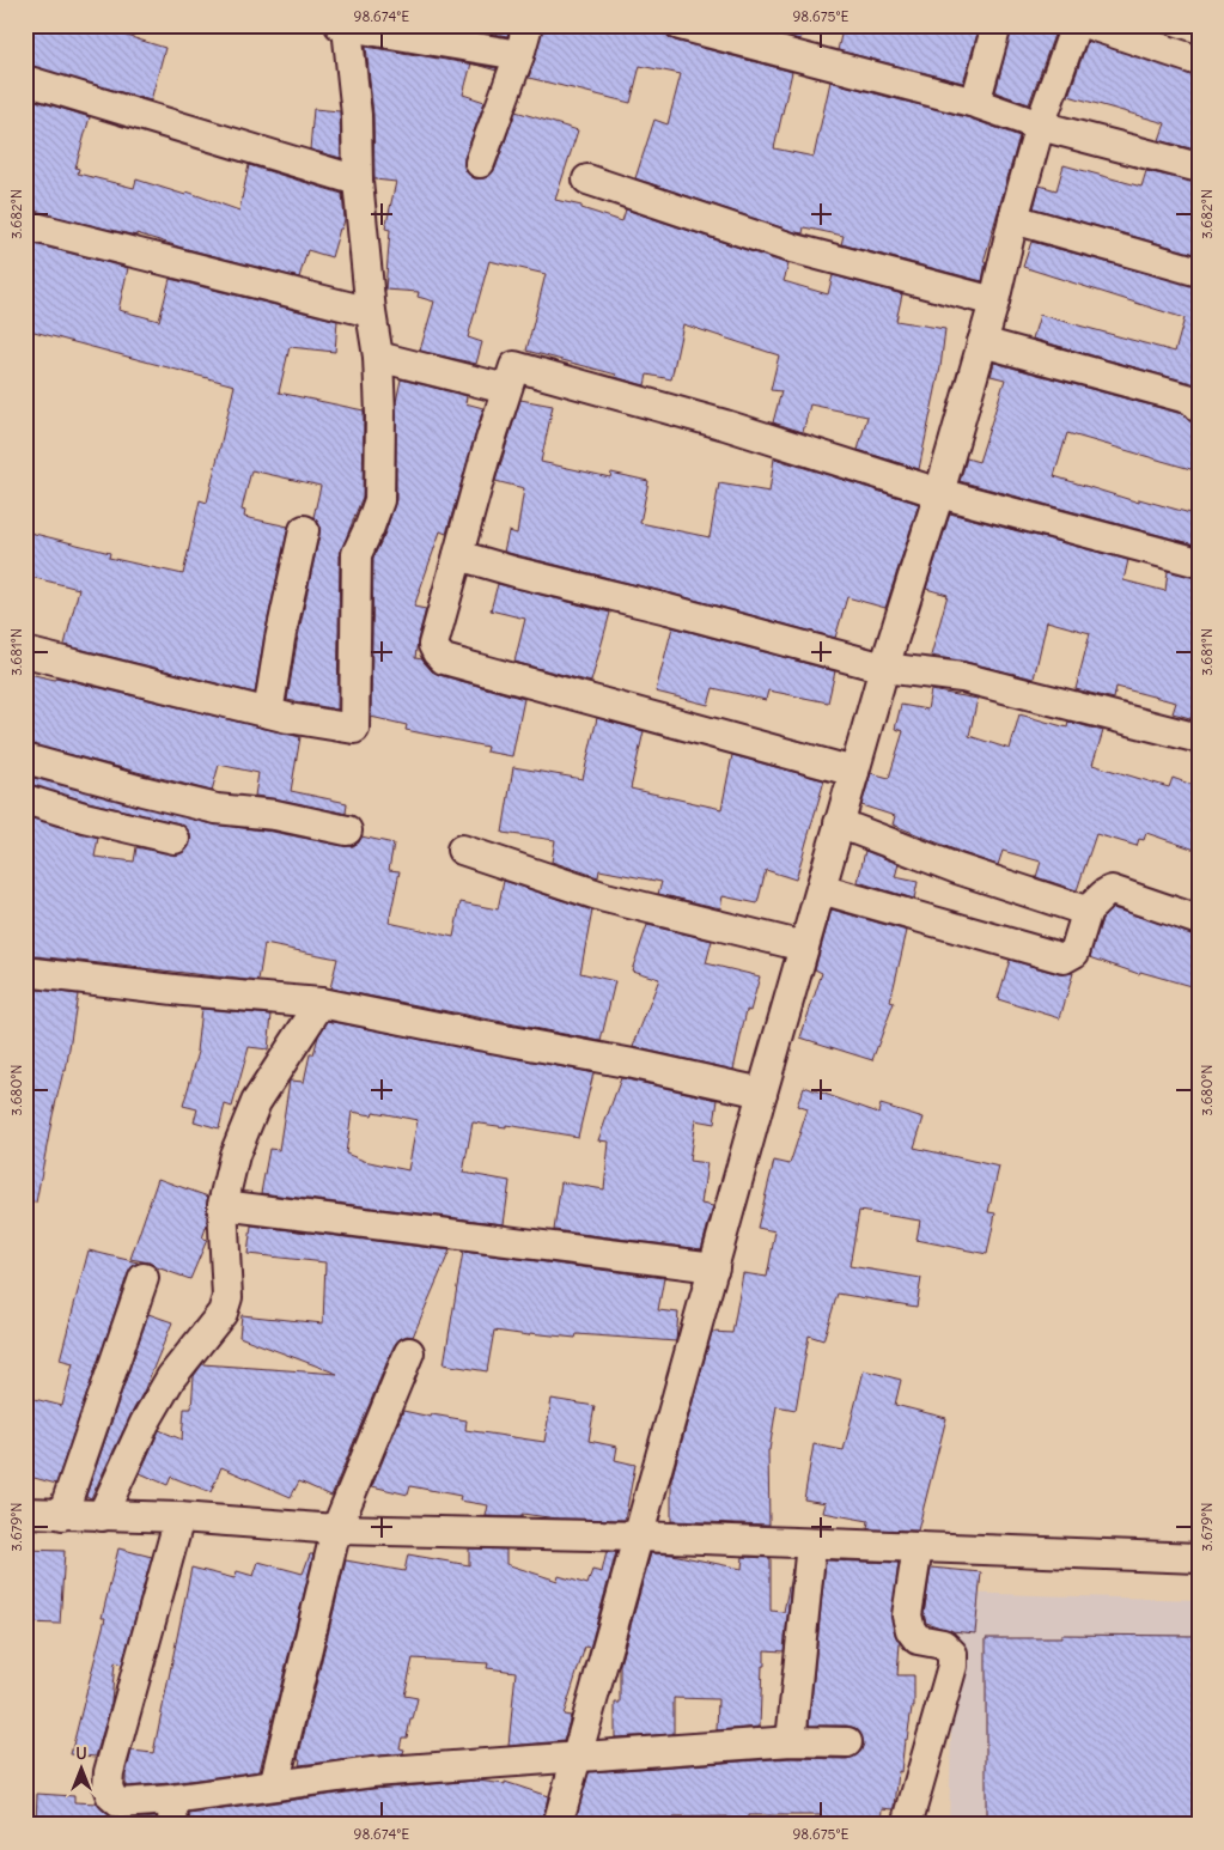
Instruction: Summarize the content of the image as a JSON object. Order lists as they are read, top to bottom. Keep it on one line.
{"north":"top","coordinates":["98.674°E","98.675°E","3.682°N","3.681°N","3.680°N","3.679°N"]}
